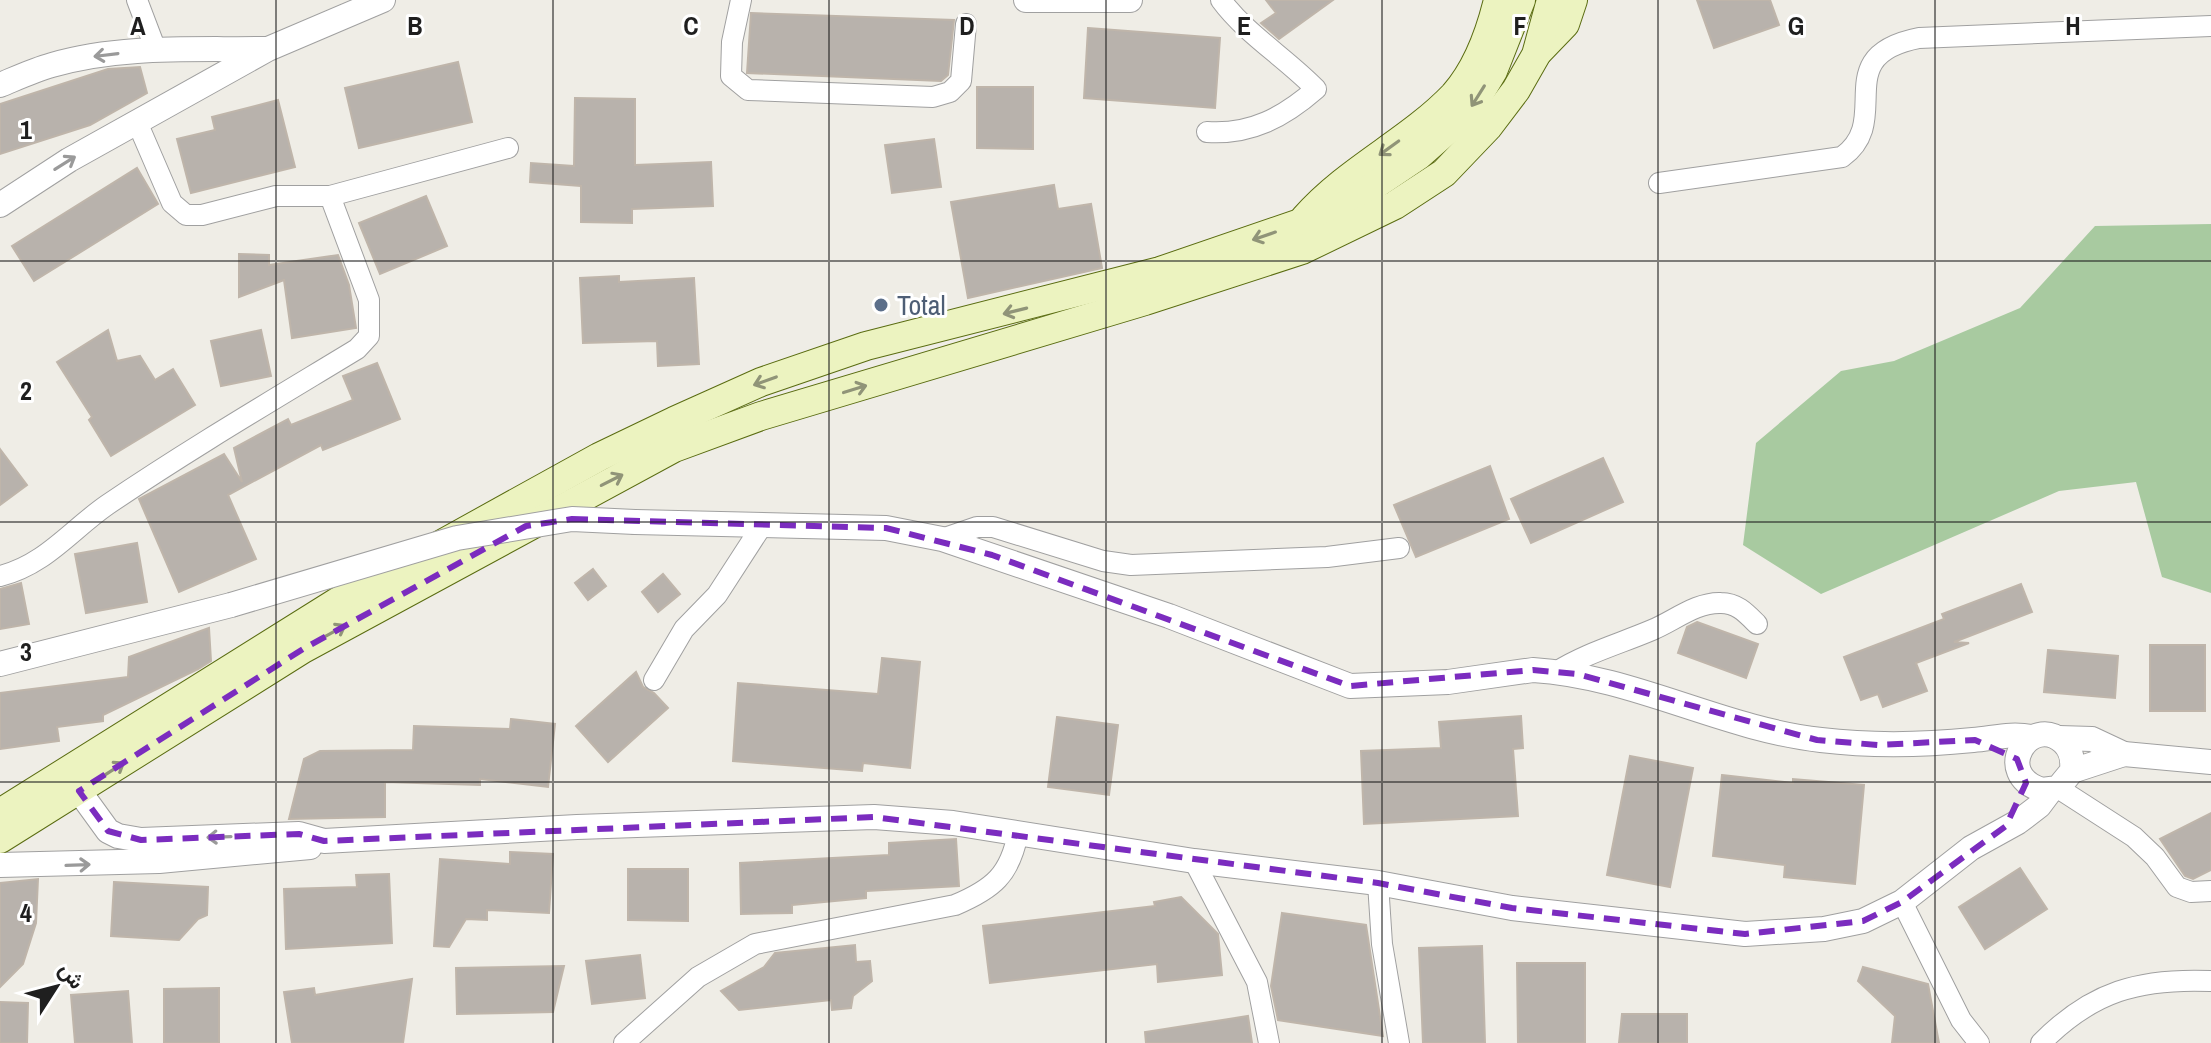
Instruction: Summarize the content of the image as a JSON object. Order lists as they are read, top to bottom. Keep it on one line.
{"places":["Total"],"north":"top right","grid":{"columns":["A","B","C","D","E","F","G","H"],"rows":["1","2","3","4"]}}
